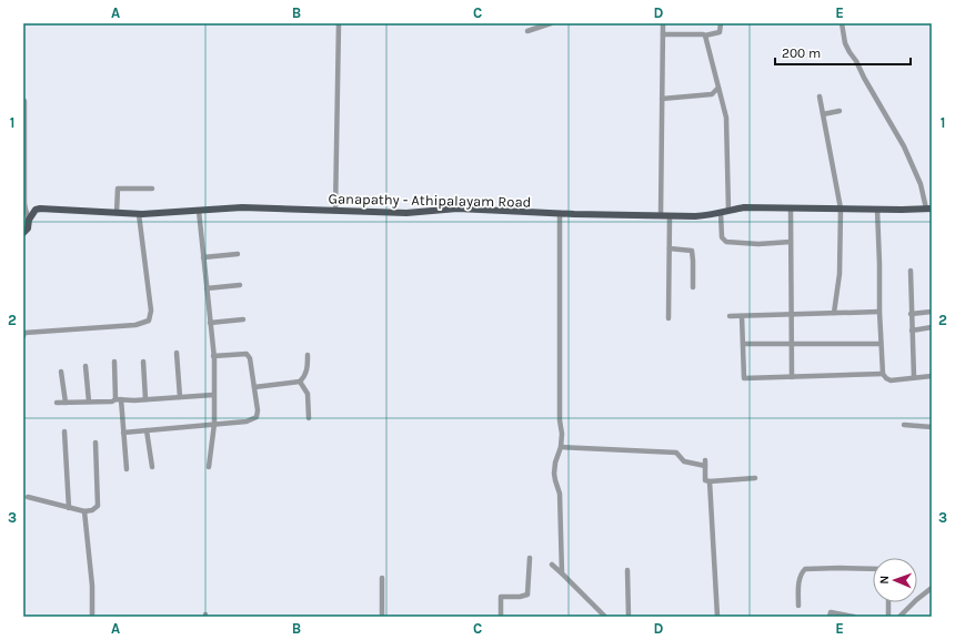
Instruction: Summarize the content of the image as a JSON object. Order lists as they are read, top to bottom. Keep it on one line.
{"streets":{"main road":["Ganapathy - Athipalayam Road"]},"scale_bar":"200 m","north":"left","grid":{"columns":["A","B","C","D","E"],"rows":["1","2","3"]}}
